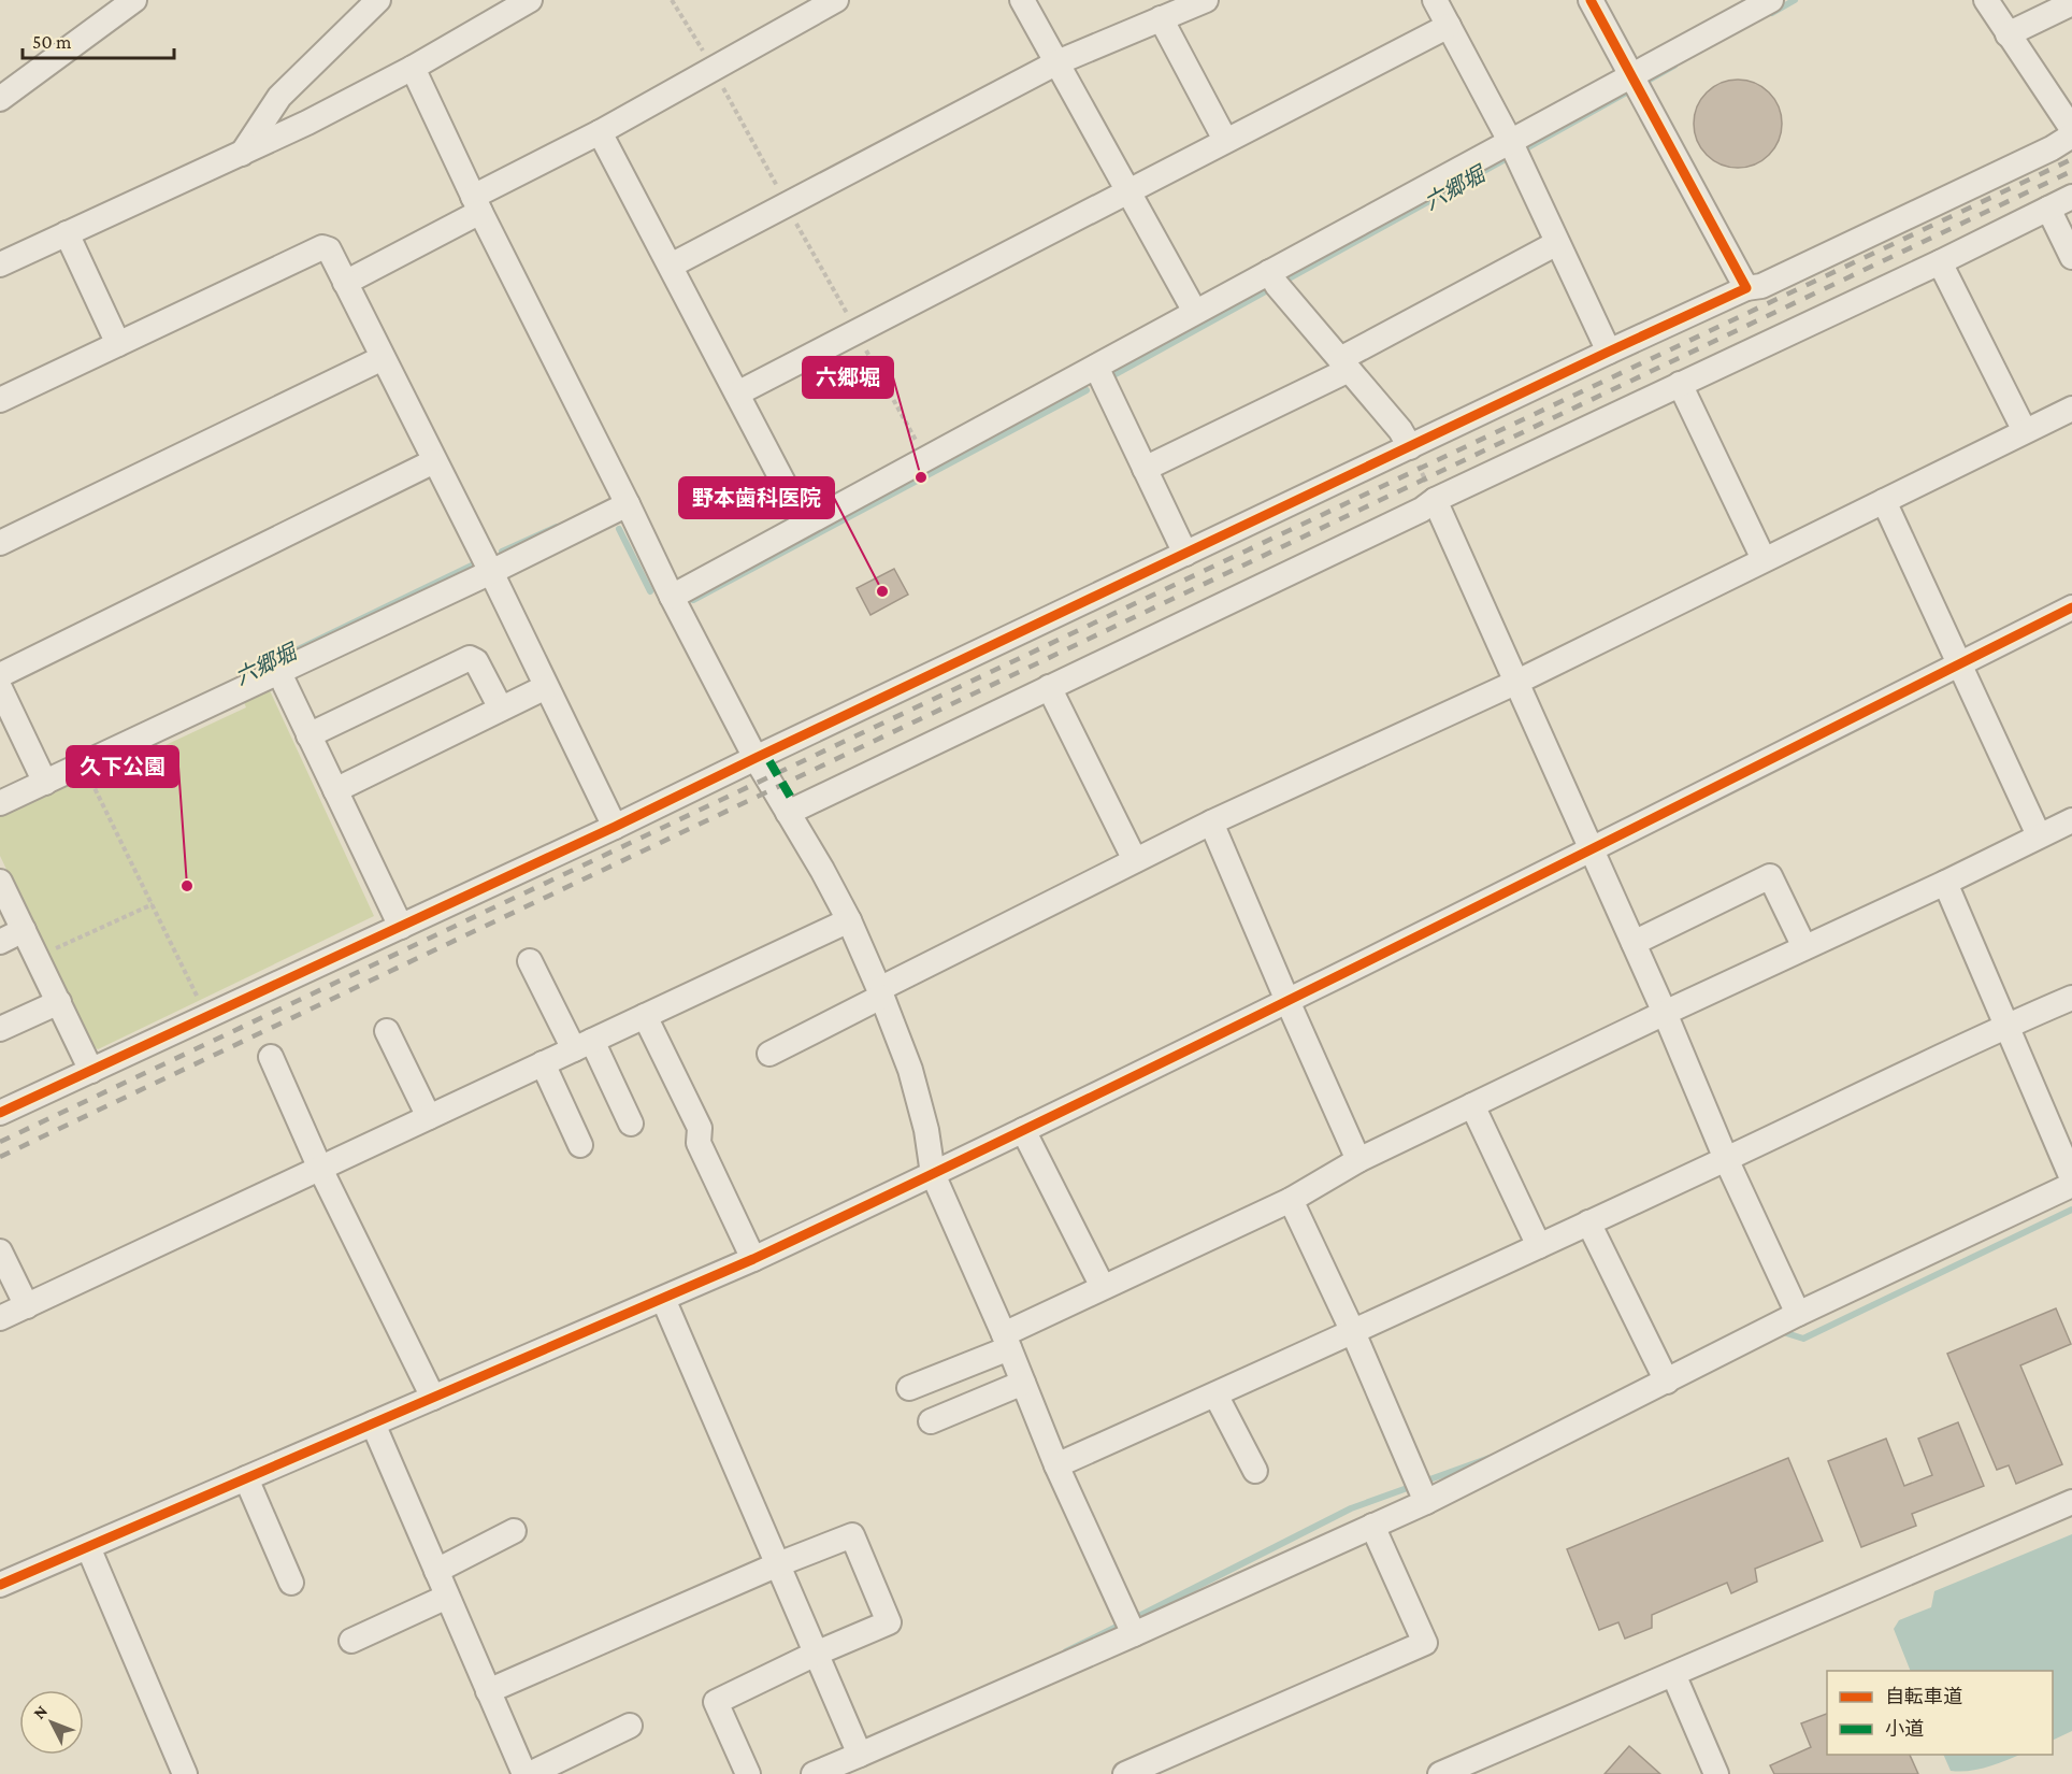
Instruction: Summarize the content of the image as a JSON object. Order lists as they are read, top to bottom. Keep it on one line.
{"water":["六郷堀"],"places":["六郷堀","野本歯科医院","久下公園"],"legend":["自転車道","小道"],"scale_bar":"50 m","north":"top left"}
